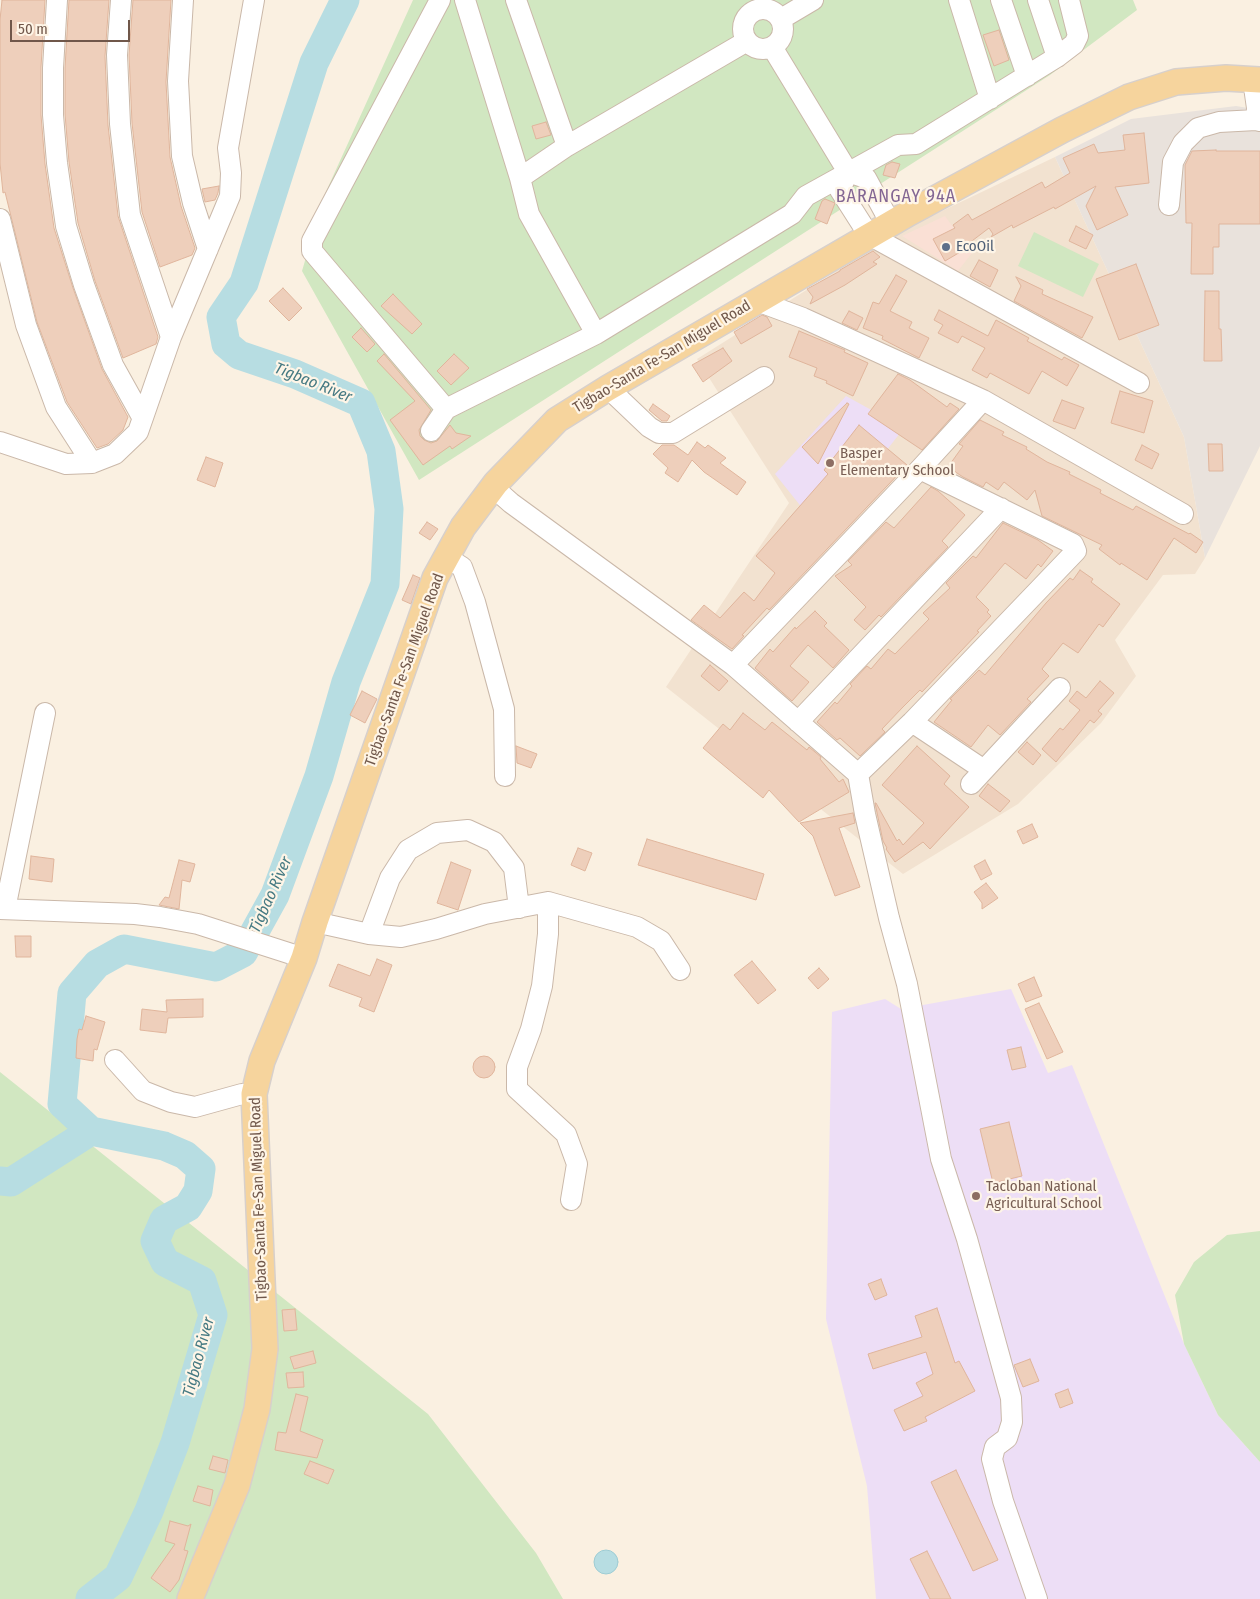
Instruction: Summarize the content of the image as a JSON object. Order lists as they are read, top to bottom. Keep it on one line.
{"streets":{"main road":["Tigbao-Santa Fe-San Miguel Road"]},"districts":["BARANGAY 94A"],"water":["Tigbao River"],"places":["EcoOil","Basper Elementary School","Tacloban National Agricultural School"],"scale_bar":"50 m"}
